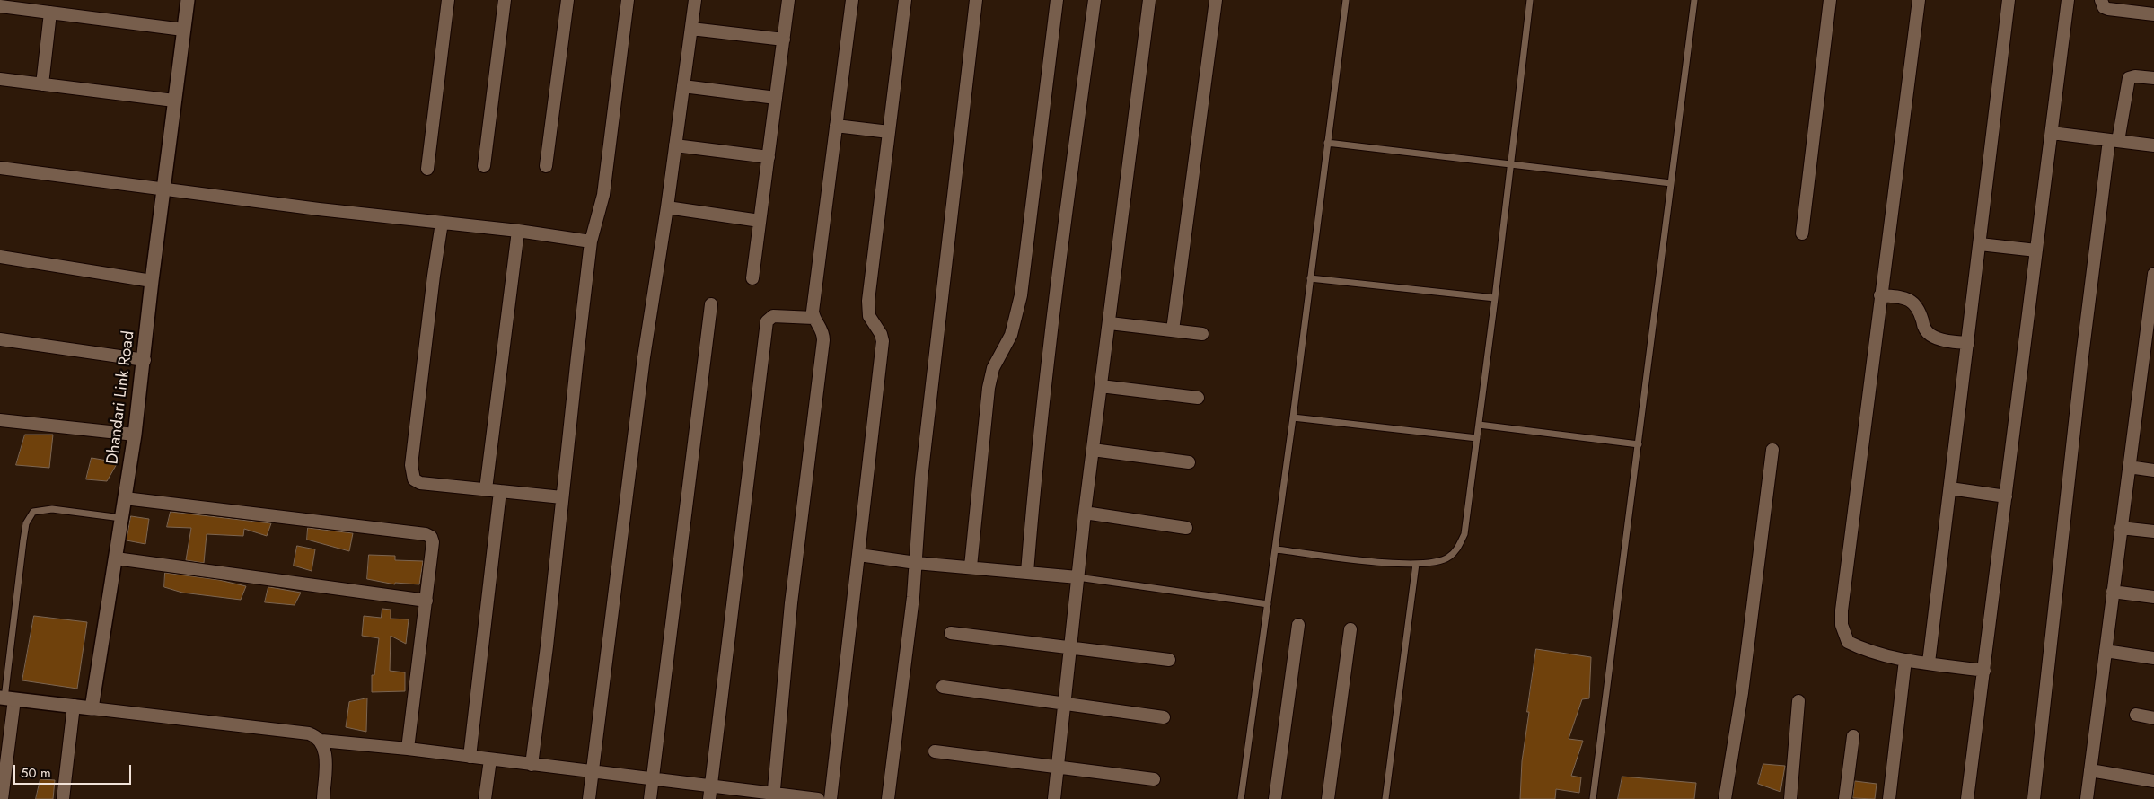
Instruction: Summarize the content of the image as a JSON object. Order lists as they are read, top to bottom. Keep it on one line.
{"streets":{"street":["Dhandari Link Road"]},"scale_bar":"50 m"}
